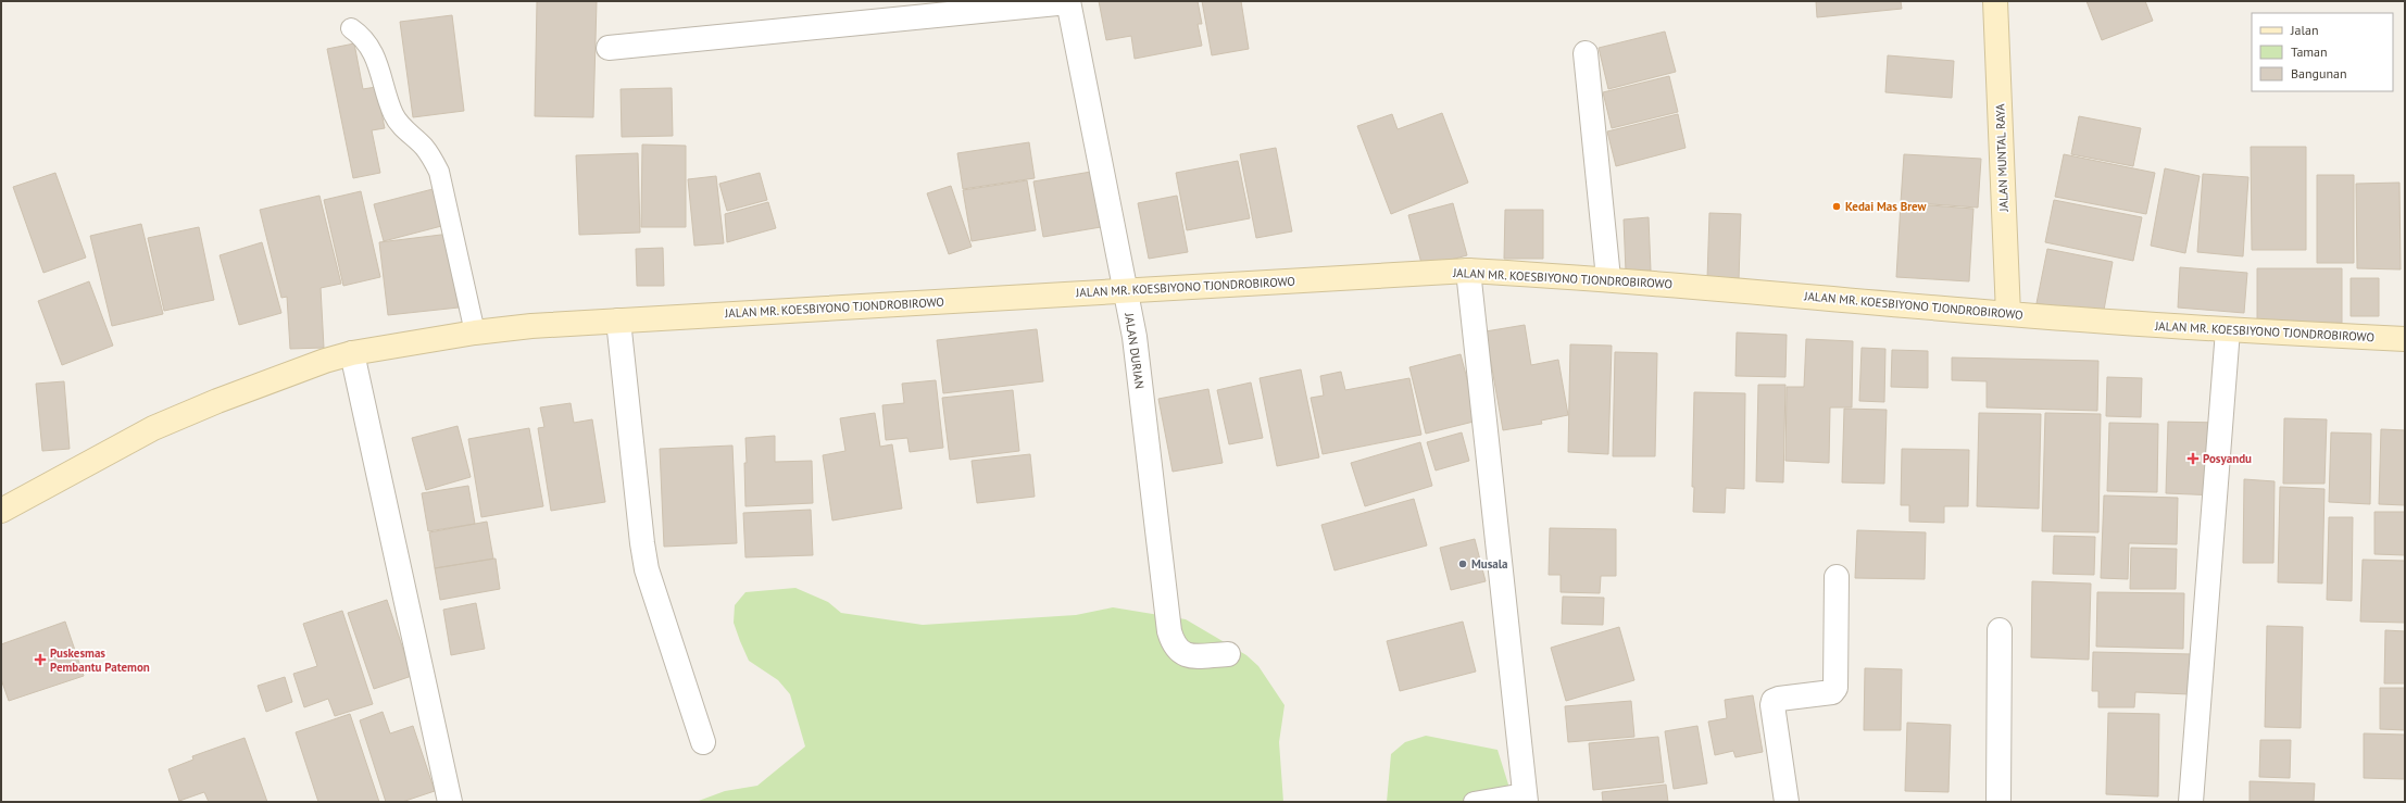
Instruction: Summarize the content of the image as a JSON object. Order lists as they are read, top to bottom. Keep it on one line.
{"streets":{"main road":["JALAN MUNTAL RAYA","JALAN MR. KOESBIYONO TJONDROBIROWO"],"street":["JALAN DURIAN"]},"crossings":[["JALAN MUNTAL RAYA","JALAN MR. KOESBIYONO TJONDROBIROWO"],["JALAN MR. KOESBIYONO TJONDROBIROWO","JALAN DURIAN"]],"places":{"other":["Kedai Mas Brew","Musala"],"health":["Posyandu","Puskesmas Pembantu Patemon"]},"legend":["Jalan","Taman","Bangunan"]}
